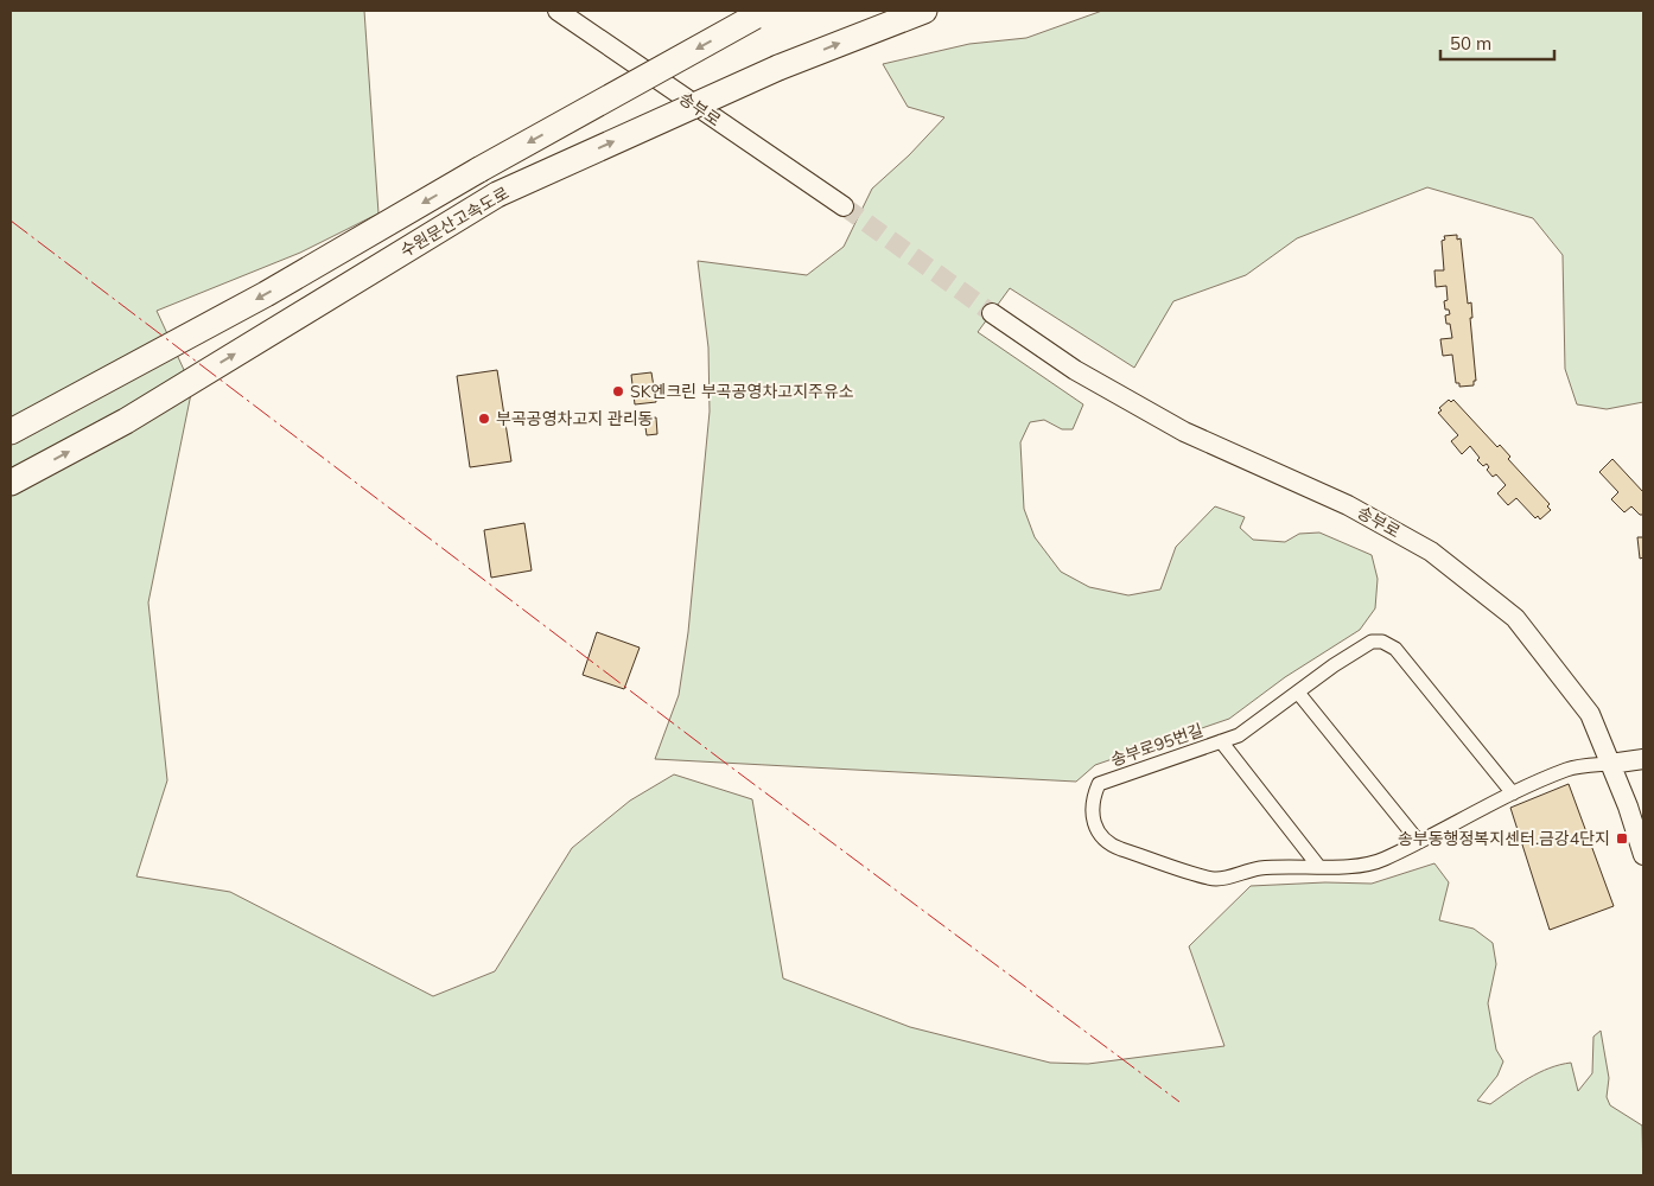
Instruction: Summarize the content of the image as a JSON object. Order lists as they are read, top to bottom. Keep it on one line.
{"streets":{"highway":["수원문산고속도로"],"street":["송부로","송부로95번길"]},"crossings":[["송부로","송부로95번길"]],"places":{"other":["SK엔크린 부곡공영차고지주유소","부곡공영차고지 관리동"],"transit":["송부동행정복지센터.금강4단지"]},"scale_bar":"50 m"}
